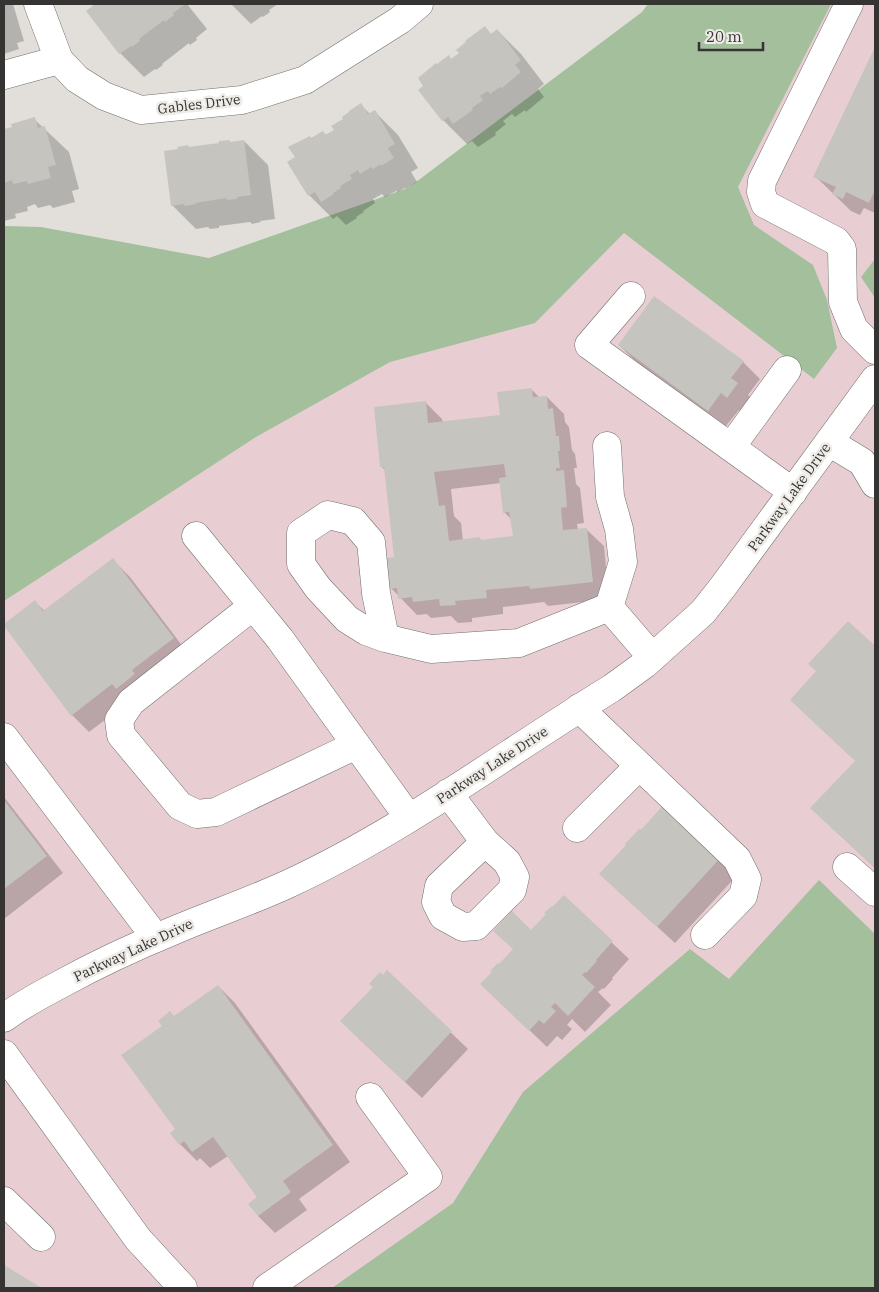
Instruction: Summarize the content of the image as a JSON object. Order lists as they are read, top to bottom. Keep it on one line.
{"streets":{"street":["Gables Drive","Parkway Lake Drive"]},"scale_bar":"20 m"}
